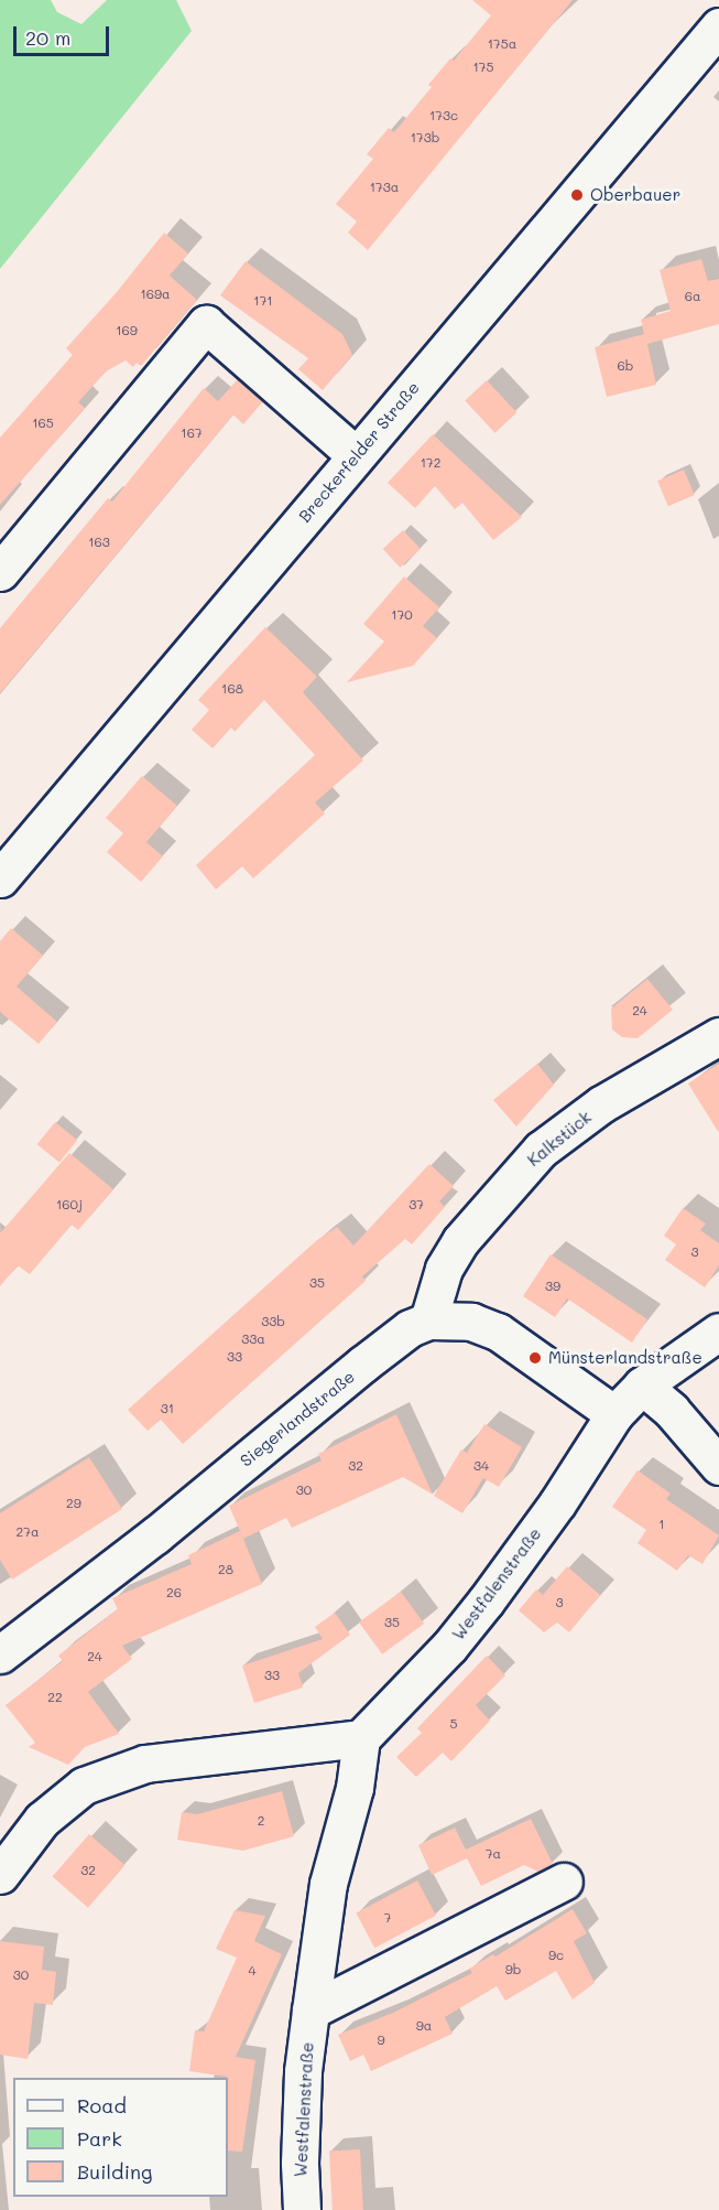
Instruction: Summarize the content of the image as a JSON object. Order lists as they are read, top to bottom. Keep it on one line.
{"streets":{"street":["Breckerfelder Straße","Kalkstück","Siegerlandstraße","Westfalenstraße"]},"crossings":[["Kalkstück","Siegerlandstraße"],["Siegerlandstraße","Westfalenstraße"]],"places":["Oberbauer","Münsterlandstraße"],"house_numbers":["175a","175","173c","173b","173a","169a","6a","171","169","6b","165","167","172","163","170","168","24","160j","37","3","35","39","33b","33a","33","31","32","34","30","29","1","27a","28","26","3","35","24","33","22","5","2","7a","32","7","9c","9b","4","30","9a","9"],"legend":["Road","Park","Building"],"scale_bar":"20 m"}
